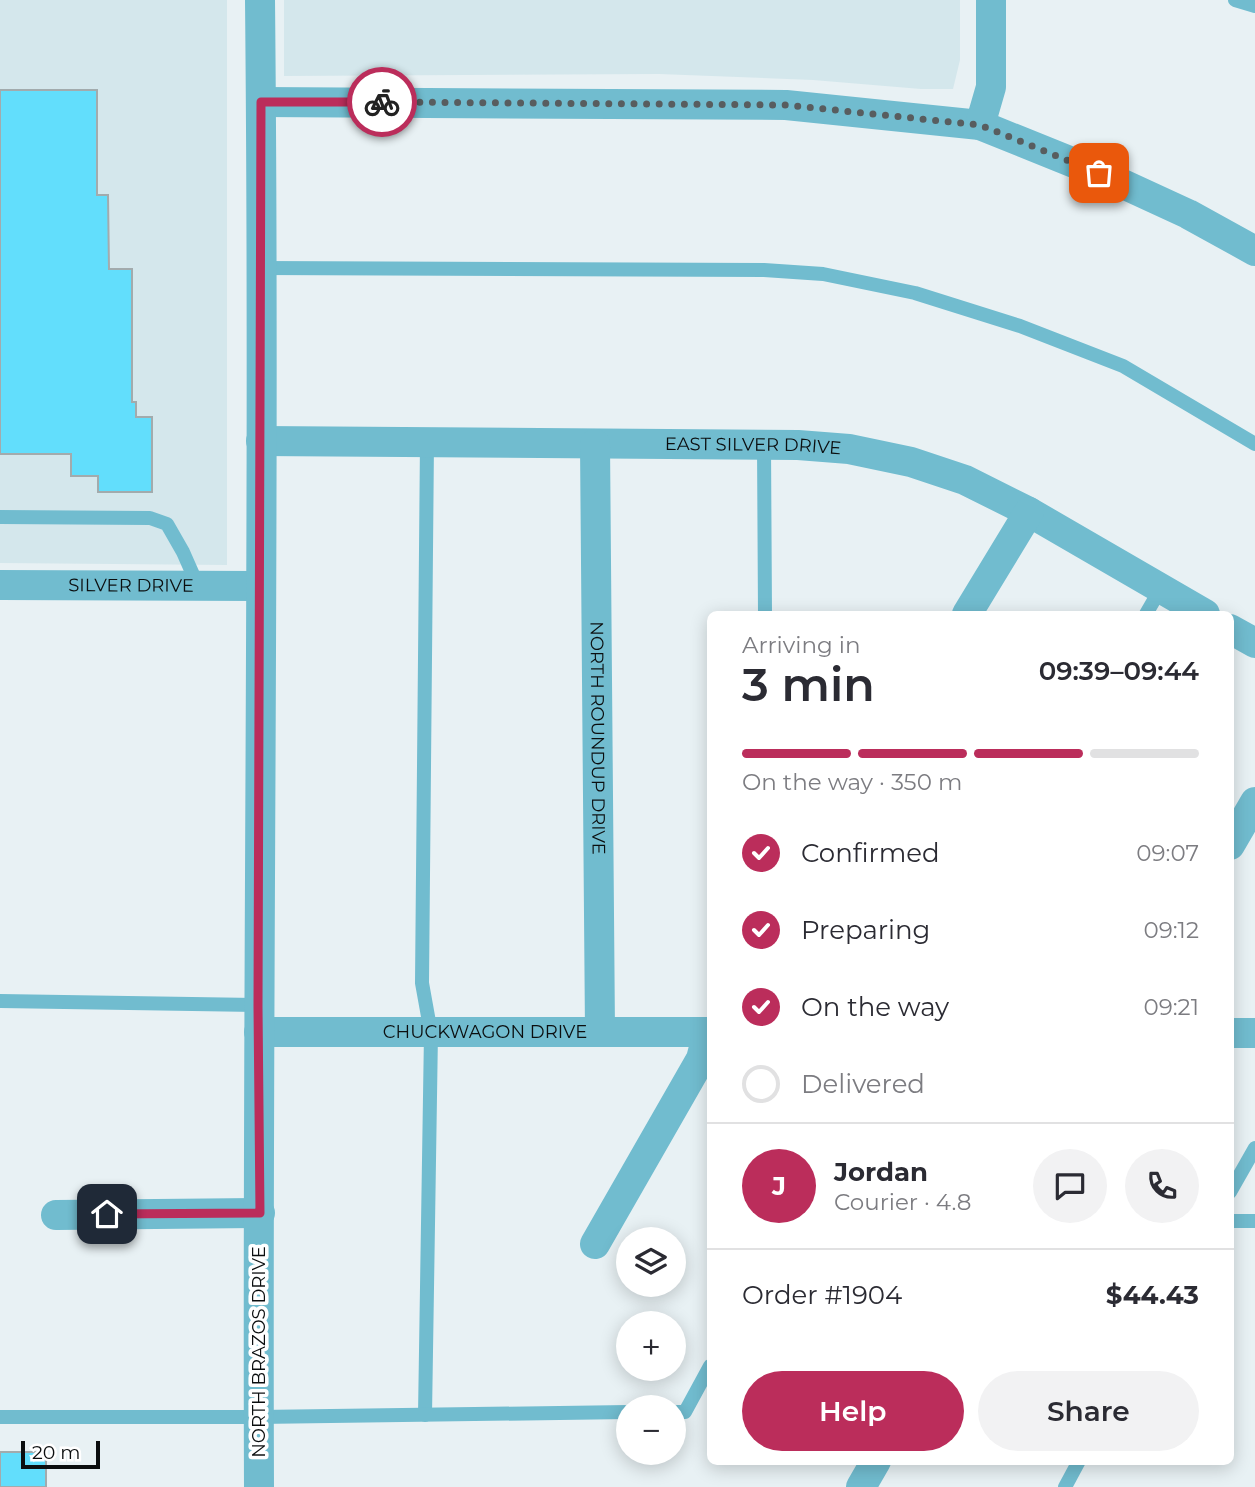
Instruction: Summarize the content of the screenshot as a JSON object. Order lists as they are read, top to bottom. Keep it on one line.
{"streets":{"street":["EAST SILVER DRIVE","SILVER DRIVE","NORTH ROUNDUP DRIVE","CHUCKWAGON DRIVE","NORTH BRAZOS DRIVE"]},"crossings":[["EAST SILVER DRIVE","NORTH ROUNDUP DRIVE"],["EAST SILVER DRIVE","NORTH BRAZOS DRIVE"],["SILVER DRIVE","NORTH BRAZOS DRIVE"],["NORTH ROUNDUP DRIVE","CHUCKWAGON DRIVE"],["CHUCKWAGON DRIVE","NORTH BRAZOS DRIVE"]],"scale_bar":"20 m","page":{"heading":["3 min","Arriving in","09:39–09:44"],"panel":["Jordan","Courier · 4.8","Order #1904","$44.43"],"bar":"On the way · 350 m","list":[["Confirmed","09:07"],["Preparing","09:12"],["On the way","09:21"],"Delivered"],"round":"J","map_buttons":["+","−"],"buttons":["Help","Share"],"scale":"20 m"}}
